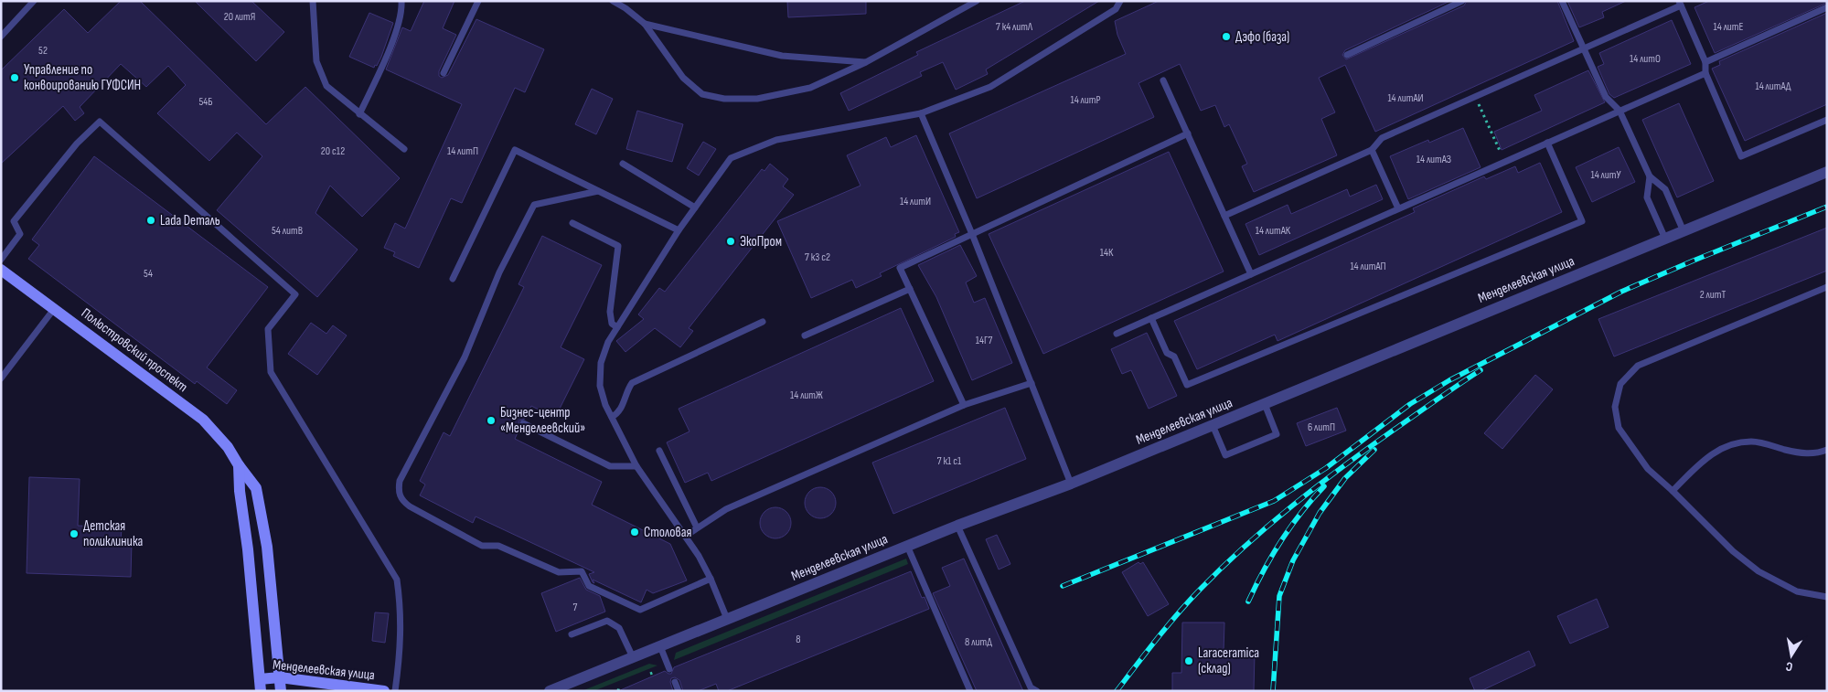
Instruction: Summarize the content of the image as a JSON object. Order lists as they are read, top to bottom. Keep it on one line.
{"streets":{"main road":["Менделеевская улица","Полюстровский проспект"]},"crossings":[["Менделеевская улица","Полюстровский проспект"]],"places":["Дэфо (база)","Управление по конвоированию ГУФСИН","Lada Dеталь","ЭкоПром","Бизнес-центр «Менделеевский»","Столовая","Детская поликлиника","Laraceramica (склад)"],"house_numbers":["20 литЯ","7 к4 литЛ","14 литЕ","52","14 литО","14 литАД","14 литАИ","14 литР","54Б","20 с12","14 литП","14 литАЗ","14 литУ","14 литИ","54 литВ","14 литАК","14К","7 к3 с2","14 литАП","54","2 литТ","14Г7","14 литЖ","6 литП","7 к1 с1","7","8","8 литД"],"north":"bottom"}
